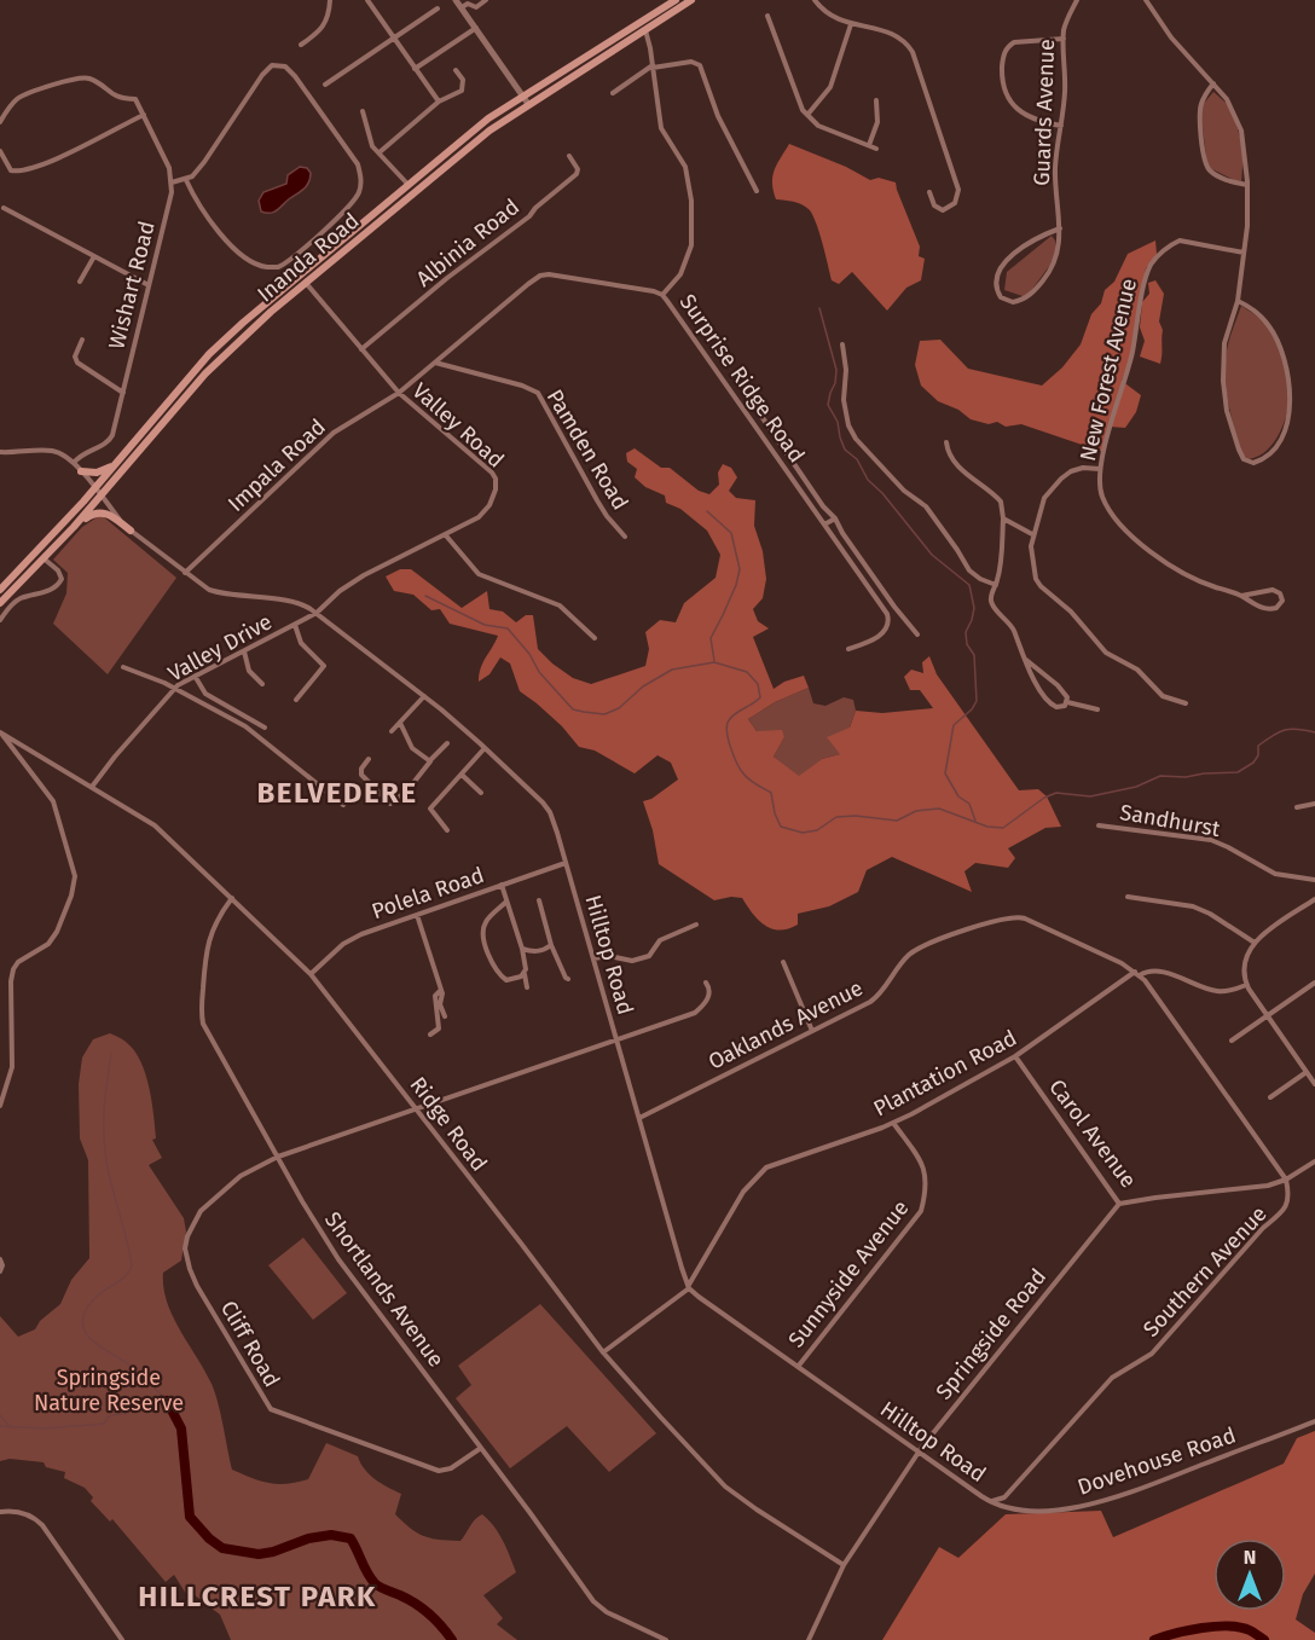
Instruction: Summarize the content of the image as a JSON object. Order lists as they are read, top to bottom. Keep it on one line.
{"streets":{"main road":["Inanda Road"],"street":["Guards Avenue","Albinia Road","Wishart Road","New Forest Avenue","Surprise Ridge Road","Valley Road","Pamden Road","Impala Road","Valley Drive","Sandhurst","Polela Road","Hilltop Road","Oaklands Avenue","Plantation Road","Ridge Road","Carol Avenue","Southern Avenue","Sunnyside Avenue","Shortlands Avenue","Springside Road","Cliff Road","Dovehouse Road"]},"crossings":[["Albinia Road","Valley Road"],["Inanda Road","Valley Road"],["Inanda Road","Hilltop Road"],["Wishart Road","Hilltop Road"],["Surprise Ridge Road","Valley Road"],["Surprise Ridge Road","Pamden Road"],["Surprise Ridge Road","Impala Road"],["Valley Road","Impala Road"],["Valley Road","Valley Drive"],["Valley Road","Hilltop Road"],["Impala Road","Hilltop Road"],["Valley Drive","Hilltop Road"],["Valley Drive","Ridge Road"],["Polela Road","Hilltop Road"],["Polela Road","Ridge Road"],["Hilltop Road","Oaklands Avenue"],["Hilltop Road","Plantation Road"],["Hilltop Road","Southern Avenue"],["Hilltop Road","Sunnyside Avenue"],["Hilltop Road","Springside Road"],["Hilltop Road","Cliff Road"],["Hilltop Road","Dovehouse Road"],["Oaklands Avenue","Plantation Road"],["Oaklands Avenue","Carol Avenue"],["Oaklands Avenue","Southern Avenue"],["Plantation Road","Ridge Road"],["Plantation Road","Carol Avenue"],["Plantation Road","Sunnyside Avenue"],["Ridge Road","Shortlands Avenue"],["Ridge Road","Springside Road"],["Ridge Road","Cliff Road"],["Carol Avenue","Southern Avenue"],["Carol Avenue","Springside Road"],["Shortlands Avenue","Cliff Road"]],"districts":["BELVEDERE","HILLCREST PARK"],"parks":["Springside Nature Reserve"],"north":"top"}
